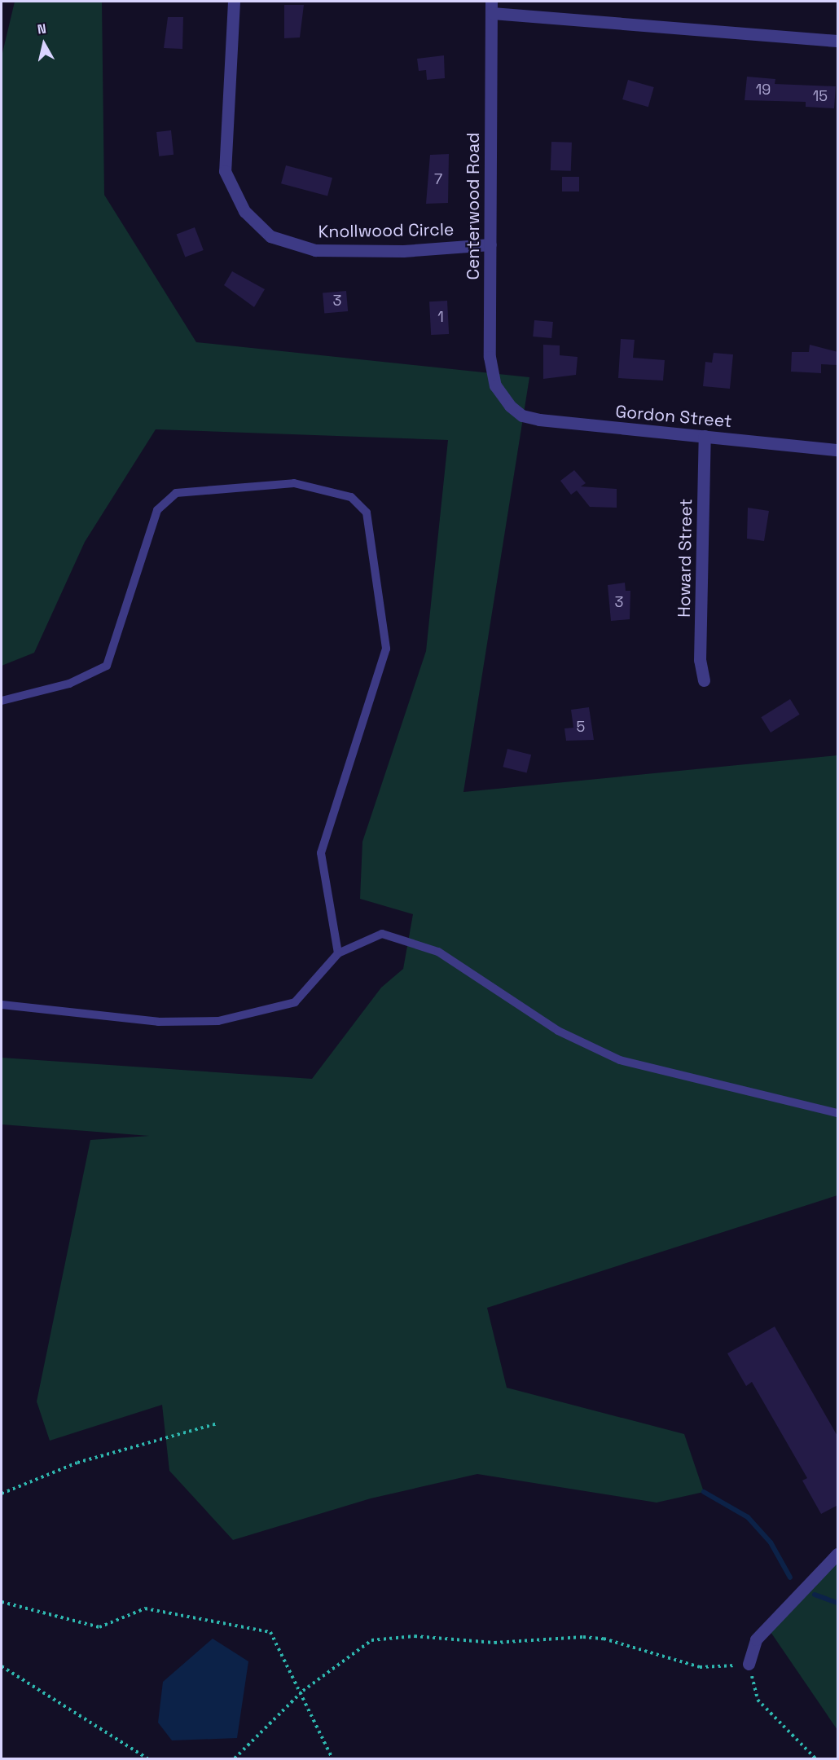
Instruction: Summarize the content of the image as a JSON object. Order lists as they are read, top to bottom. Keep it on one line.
{"streets":{"street":["Centerwood Road","Knollwood Circle","Gordon Street","Howard Street"]},"crossings":[["Centerwood Road","Knollwood Circle"],["Centerwood Road","Gordon Street"],["Gordon Street","Howard Street"]],"house_numbers":["19","15","7","3","1","3","5"],"north":"top"}
